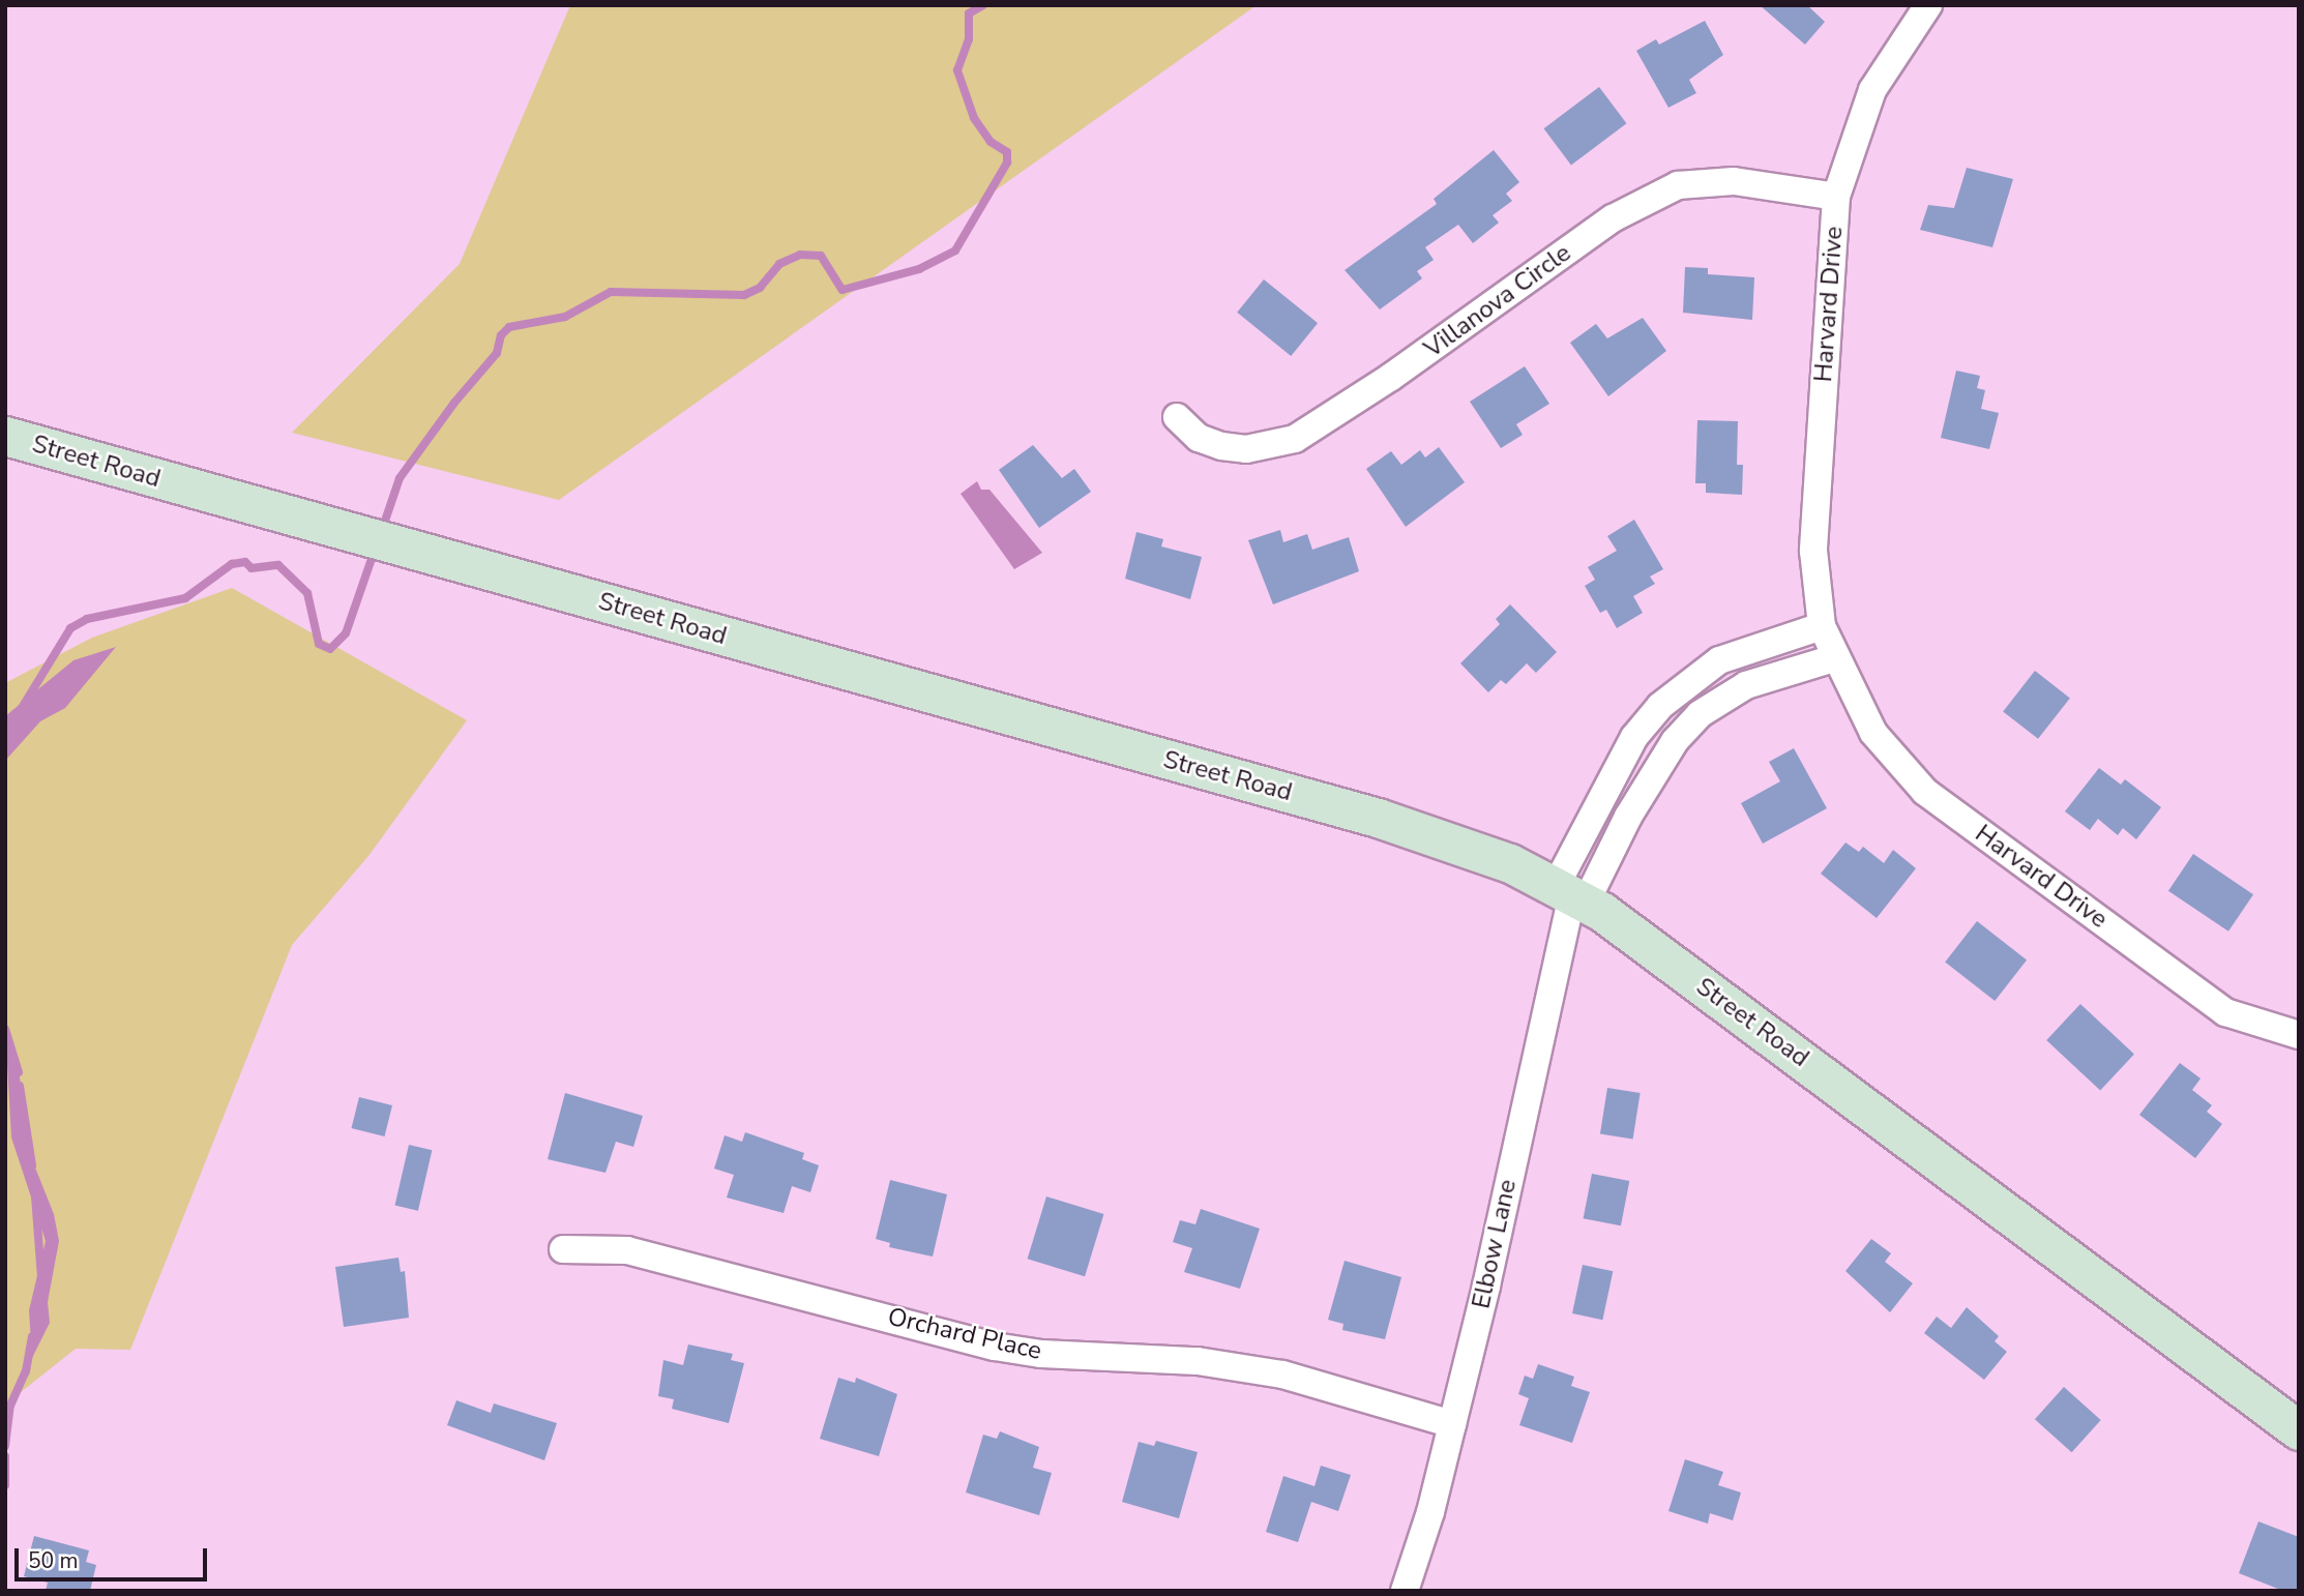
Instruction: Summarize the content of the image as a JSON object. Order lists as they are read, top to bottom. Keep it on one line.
{"streets":{"main road":["Street Road"],"street":["Villanova Circle","Harvard Drive","Elbow Lane","Orchard Place"]},"crossings":[["Villanova Circle","Harvard Drive"],["Street Road","Elbow Lane"],["Elbow Lane","Orchard Place"]],"scale_bar":"50 m"}
